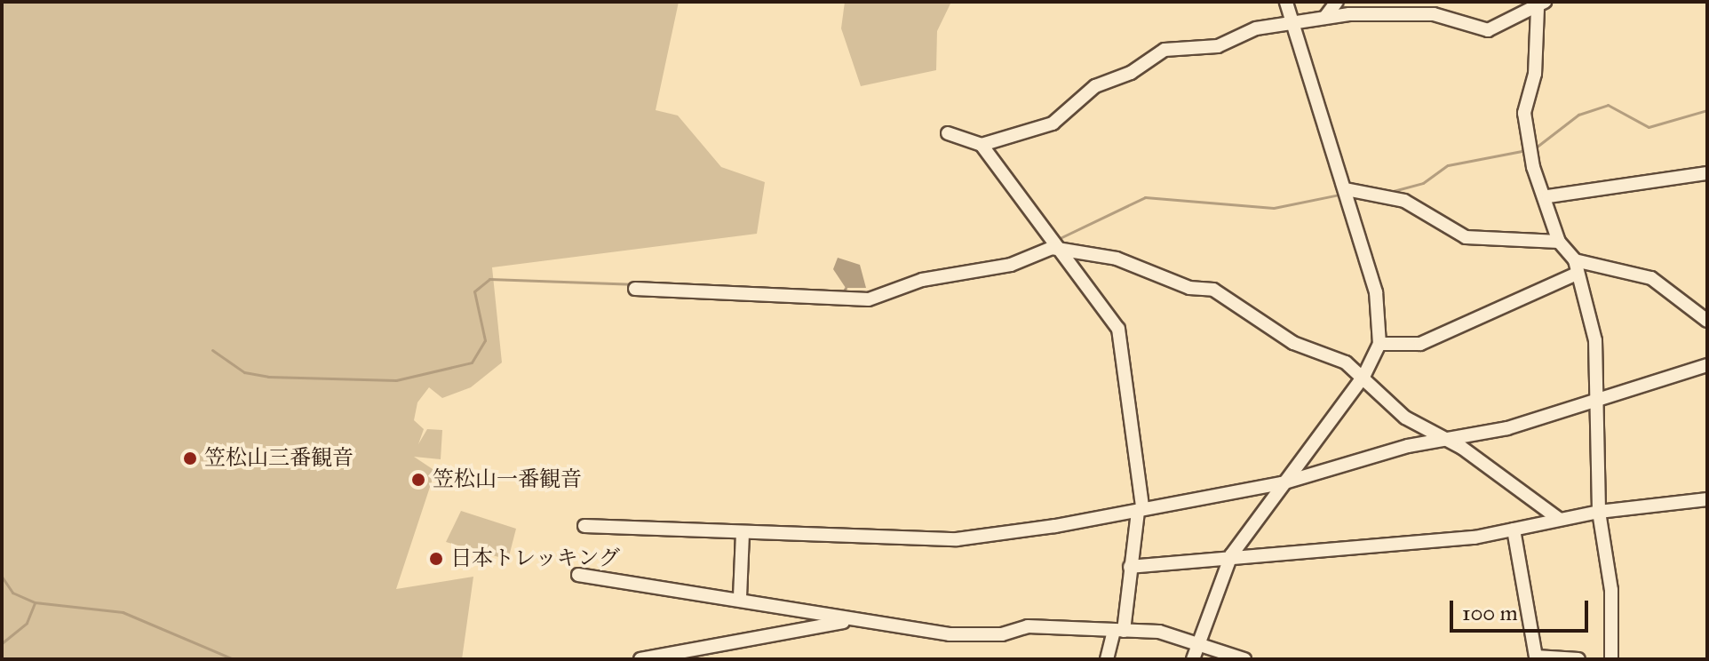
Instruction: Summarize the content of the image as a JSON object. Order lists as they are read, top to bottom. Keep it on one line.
{"places":["笠松山三番観音","笠松山一番観音","日本トレッキング"],"scale_bar":"100 m"}
